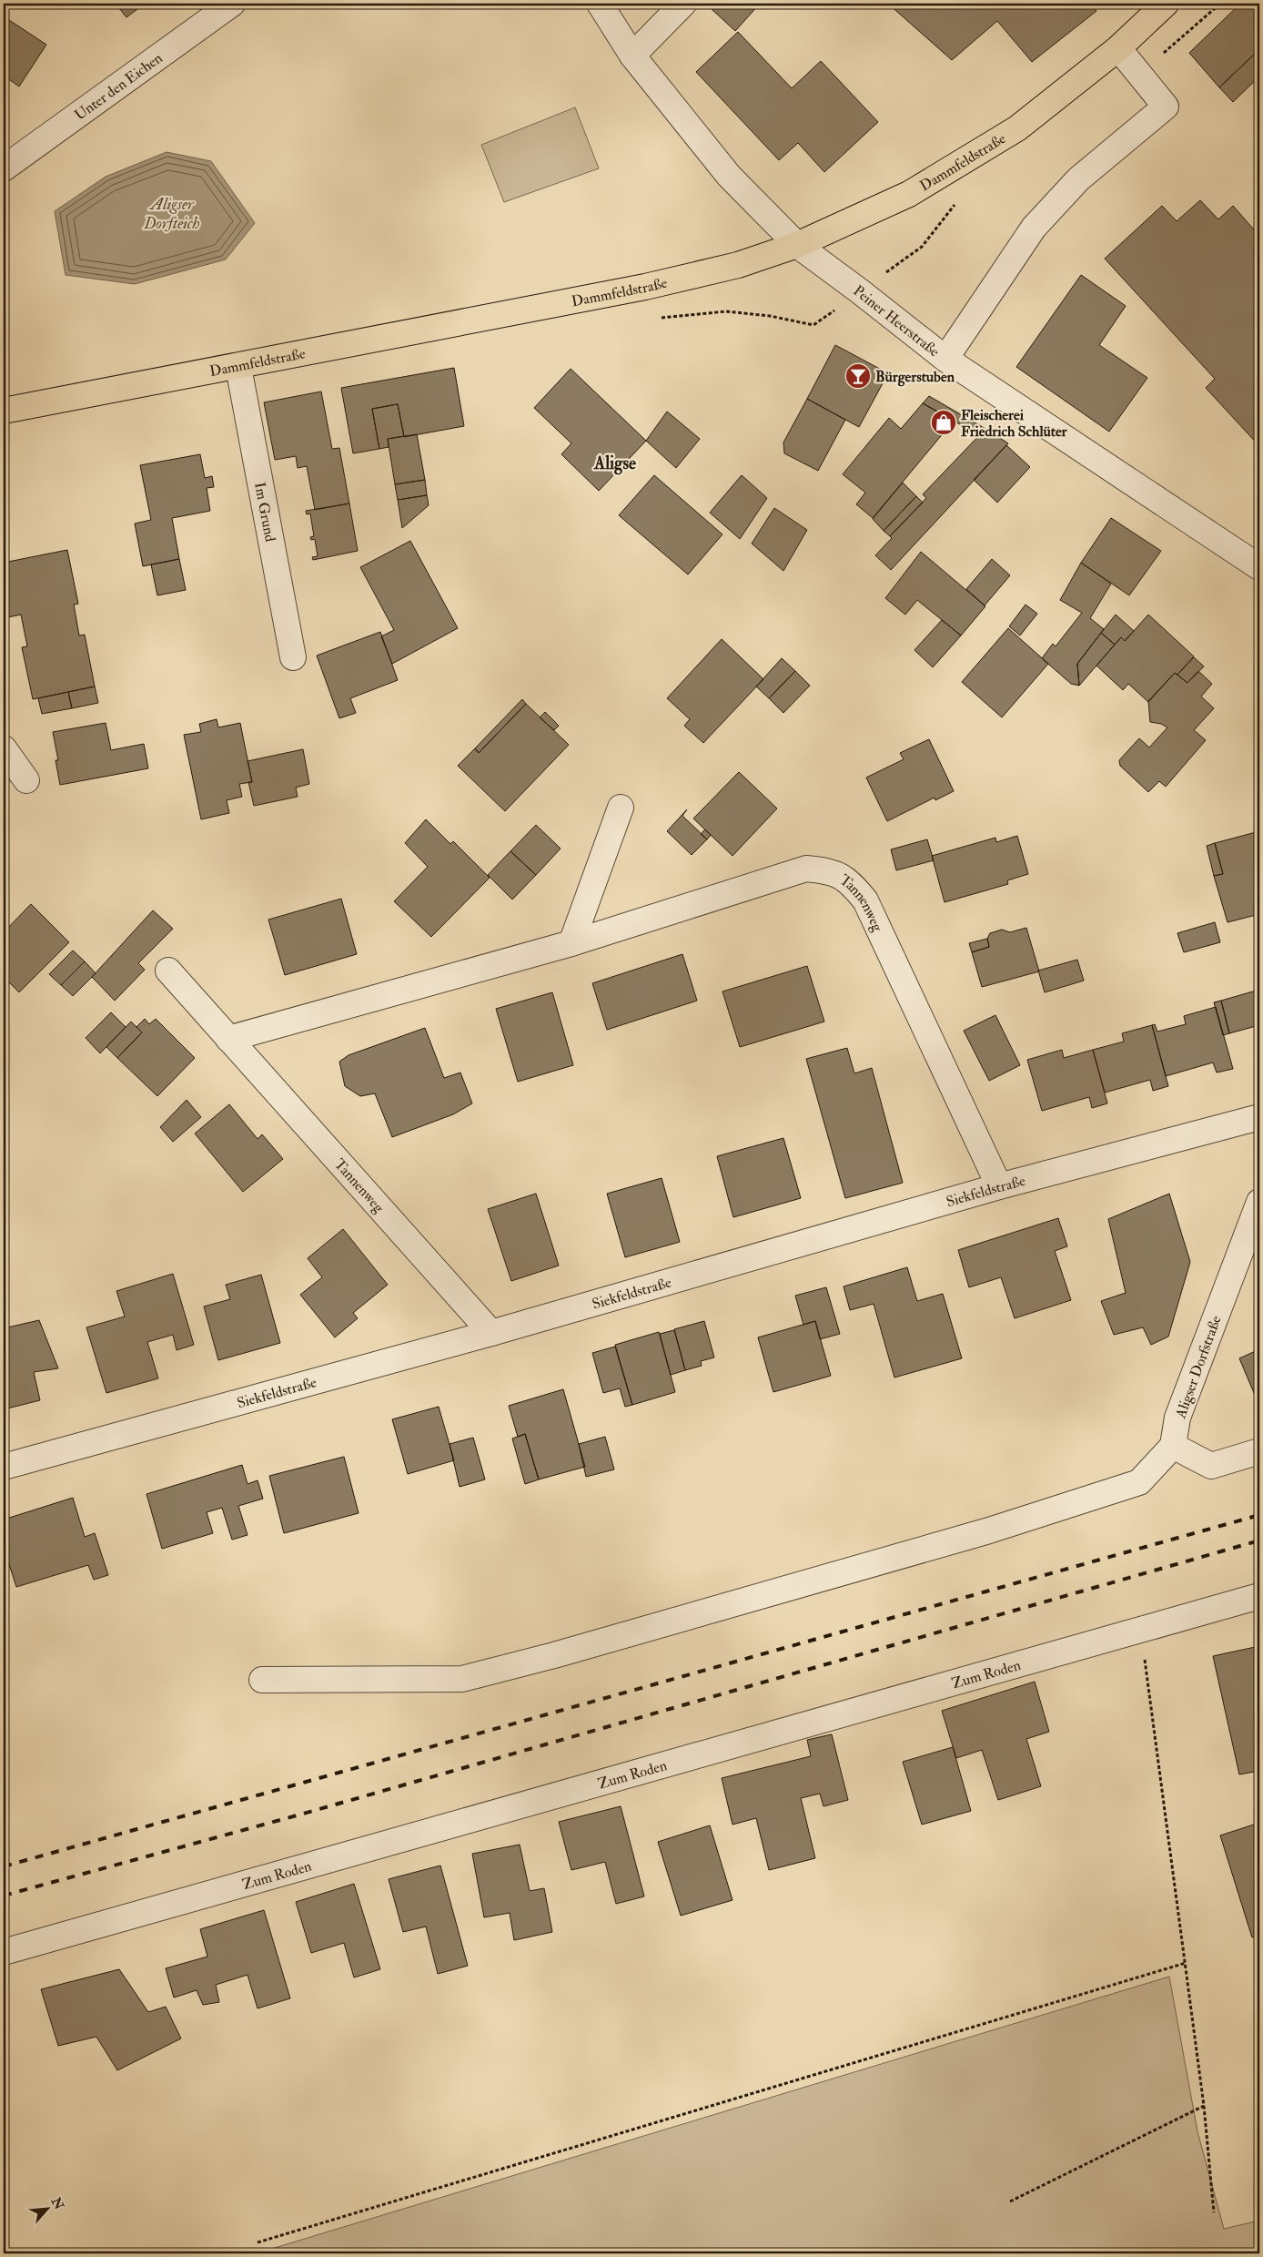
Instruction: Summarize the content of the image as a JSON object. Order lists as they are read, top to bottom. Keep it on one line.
{"streets":{"main road":["Dammfeldstraße"],"street":["Unter den Eichen","Peiner Heerstraße","Im Grund","Tannenweg","Siekfeldstraße","Aligser Dorfstraße","Zum Roden"]},"crossings":[["Dammfeldstraße","Peiner Heerstraße"],["Dammfeldstraße","Im Grund"],["Tannenweg","Siekfeldstraße"]],"districts":["Aligse"],"water":["Aligser Dorfteich"],"places":{"bar":["Bürgerstuben"],"shop":["Fleischerei Friedrich Schlüter"]},"north":"top right"}
